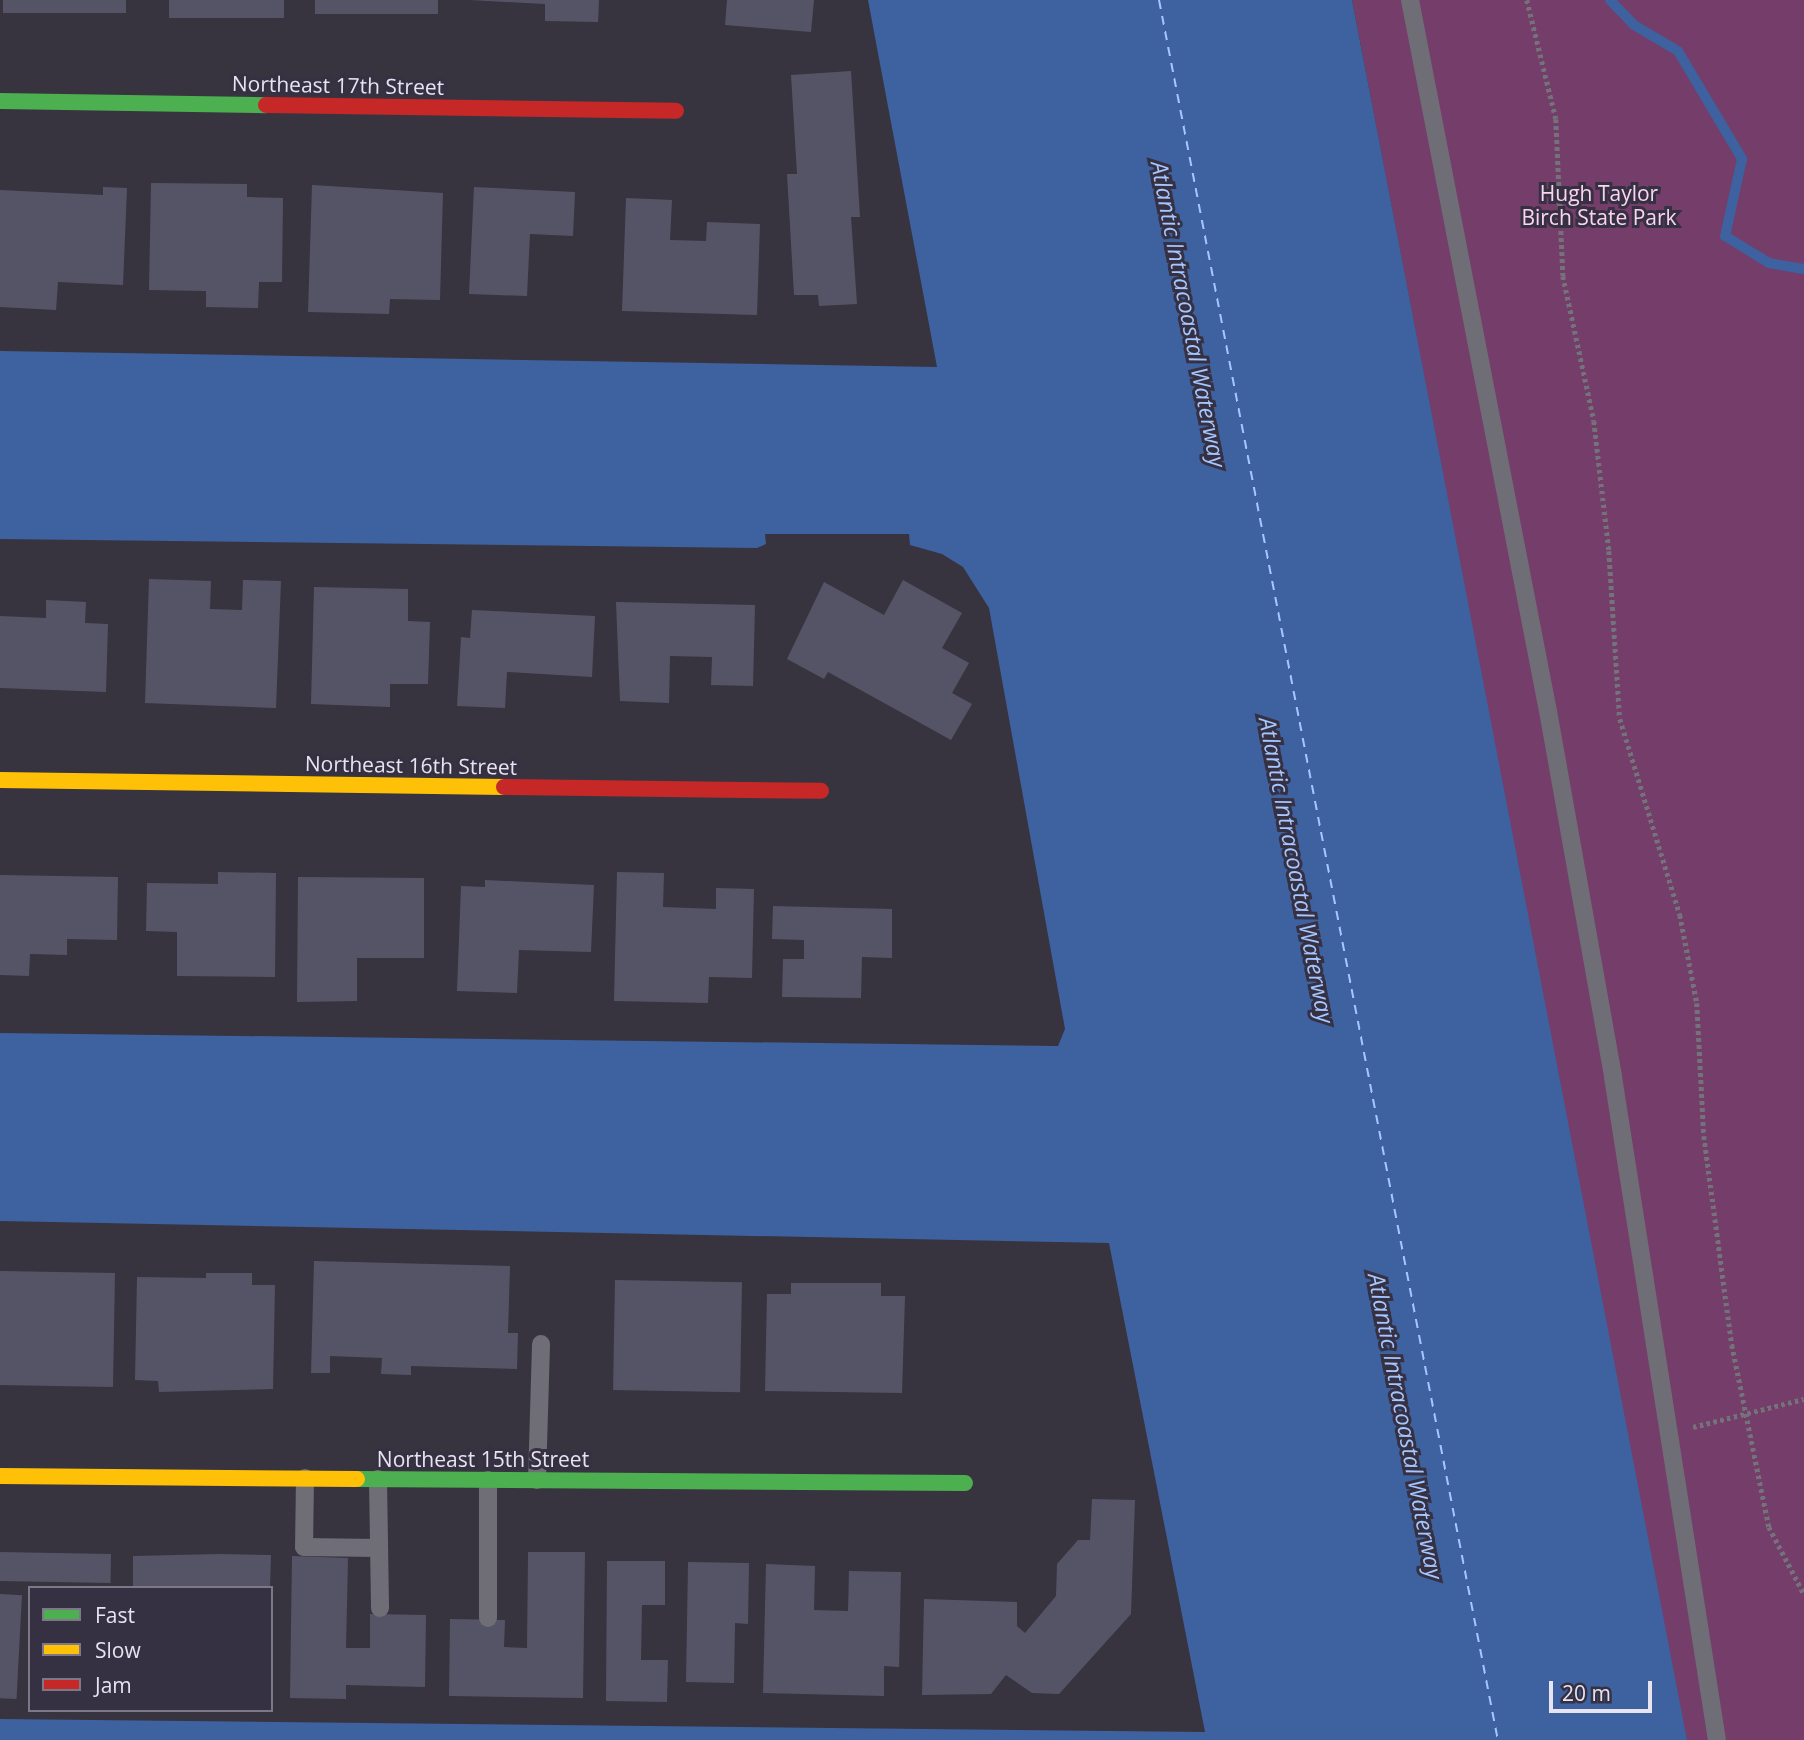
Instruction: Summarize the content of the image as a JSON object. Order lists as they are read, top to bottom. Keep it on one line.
{"streets":{"street":["Northeast 17th Street","Northeast 16th Street","Northeast 15th Street"]},"water":["Atlantic Intracoastal Waterway"],"parks":["Hugh Taylor Birch State Park"],"legend":["Fast","Slow","Jam"],"scale_bar":"20 m"}
